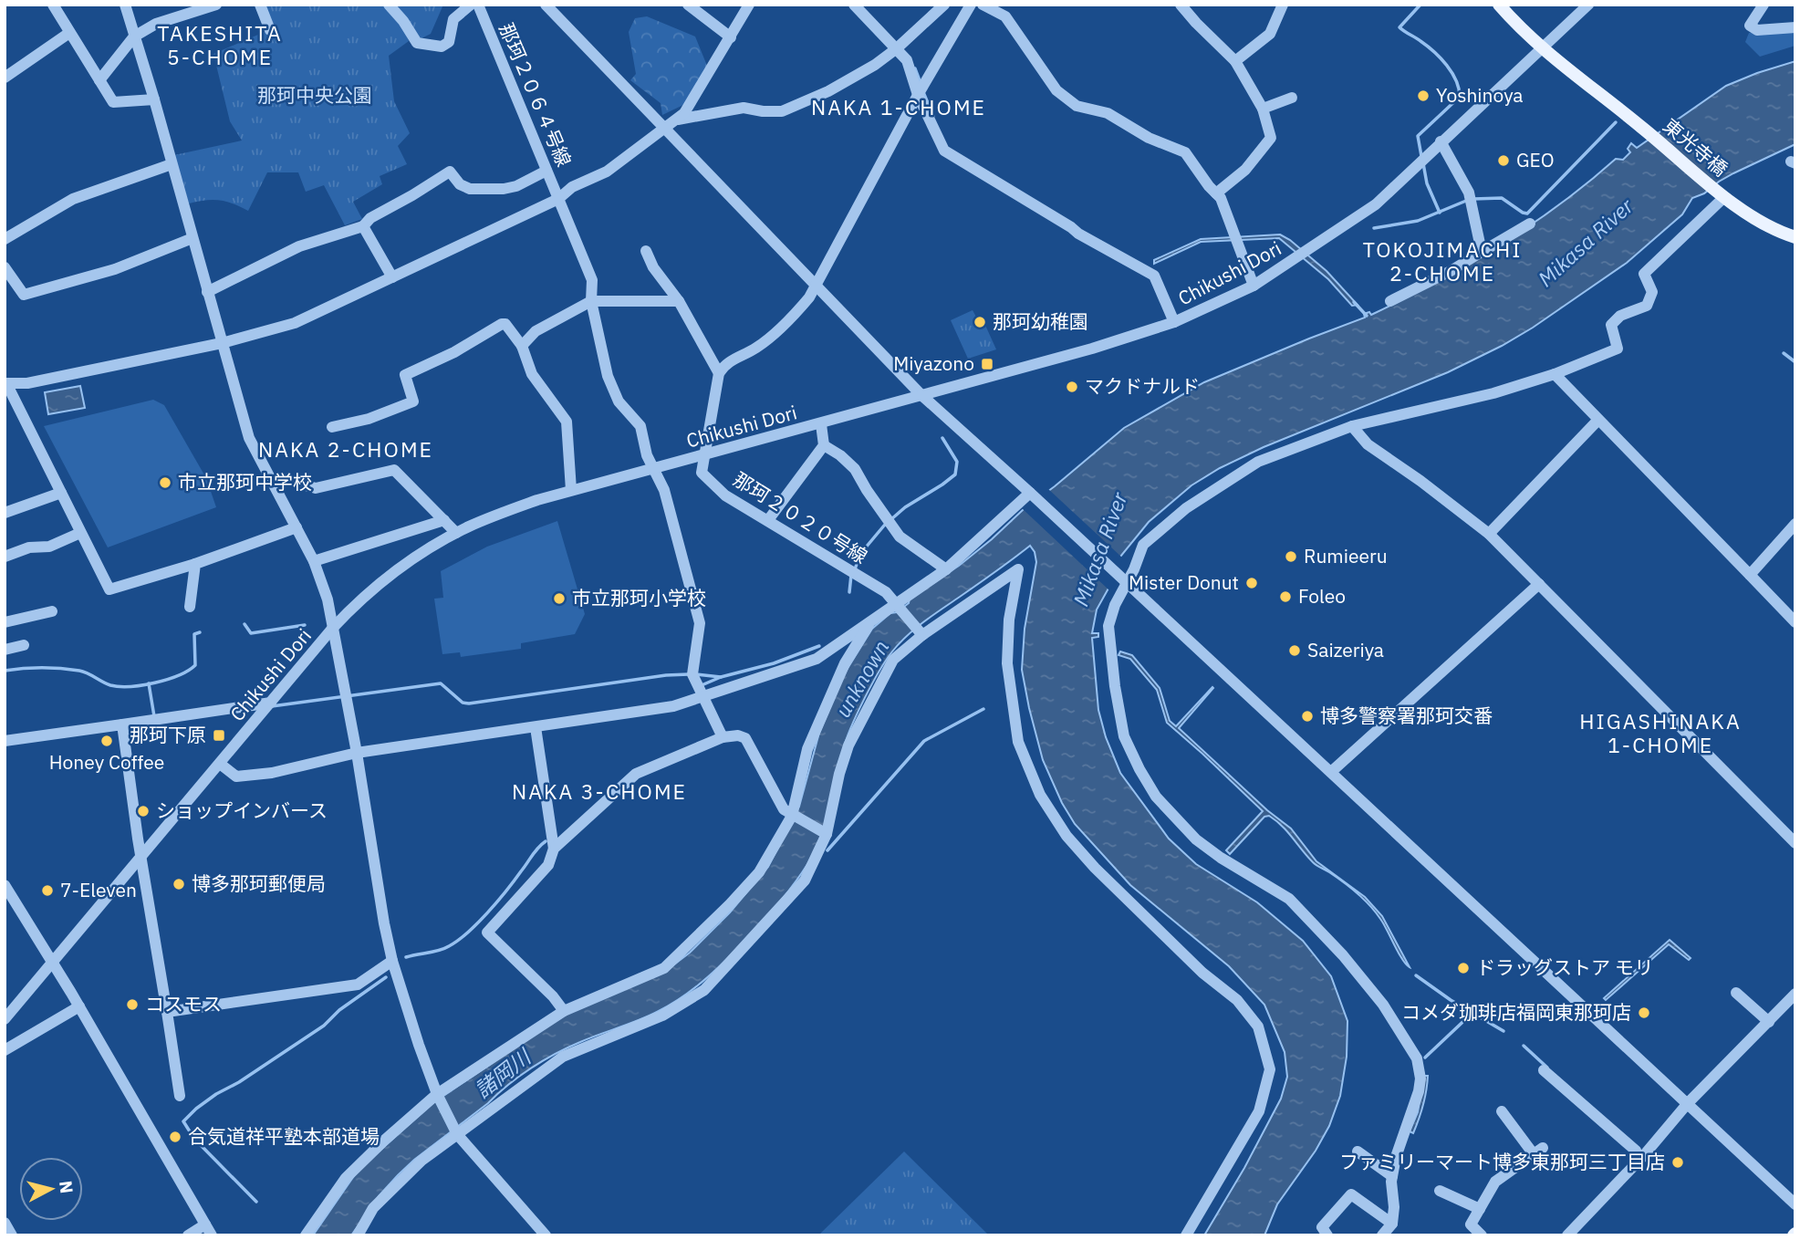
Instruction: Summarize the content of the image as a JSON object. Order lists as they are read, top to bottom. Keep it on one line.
{"streets":{"main road":["東光寺橋"],"street":["那珂２０６４号線","Chikushi Dori","那珂２０２０号線"]},"crossings":[["那珂２０６４号線","Chikushi Dori"],["東光寺橋","Chikushi Dori"],["Chikushi Dori","那珂２０２０号線"]],"districts":["TAKESHITA 5-CHOME","NAKA 1-CHOME","TOKOJIMACHI 2-CHOME","NAKA 2-CHOME","HIGASHINAKA 1-CHOME","NAKA 3-CHOME"],"water":["Mikasa River","unknown","諸岡川"],"parks":["那珂中央公園"],"places":{"other":["Yoshinoya","GEO","那珂幼稚園","マクドナルド","市立那珂中学校","Rumieeru","Mister Donut","Foleo","市立那珂小学校","Saizeriya","博多警察署那珂交番","Honey Coffee","ショップインバース","博多那珂郵便局","7-Eleven","ドラッグストア モリ","コスモス","コメダ珈琲店福岡東那珂店","合気道祥平塾本部道場","ファミリーマート博多東那珂三丁目店"],"transit":["Miyazono","那珂下原"]},"north":"right"}
